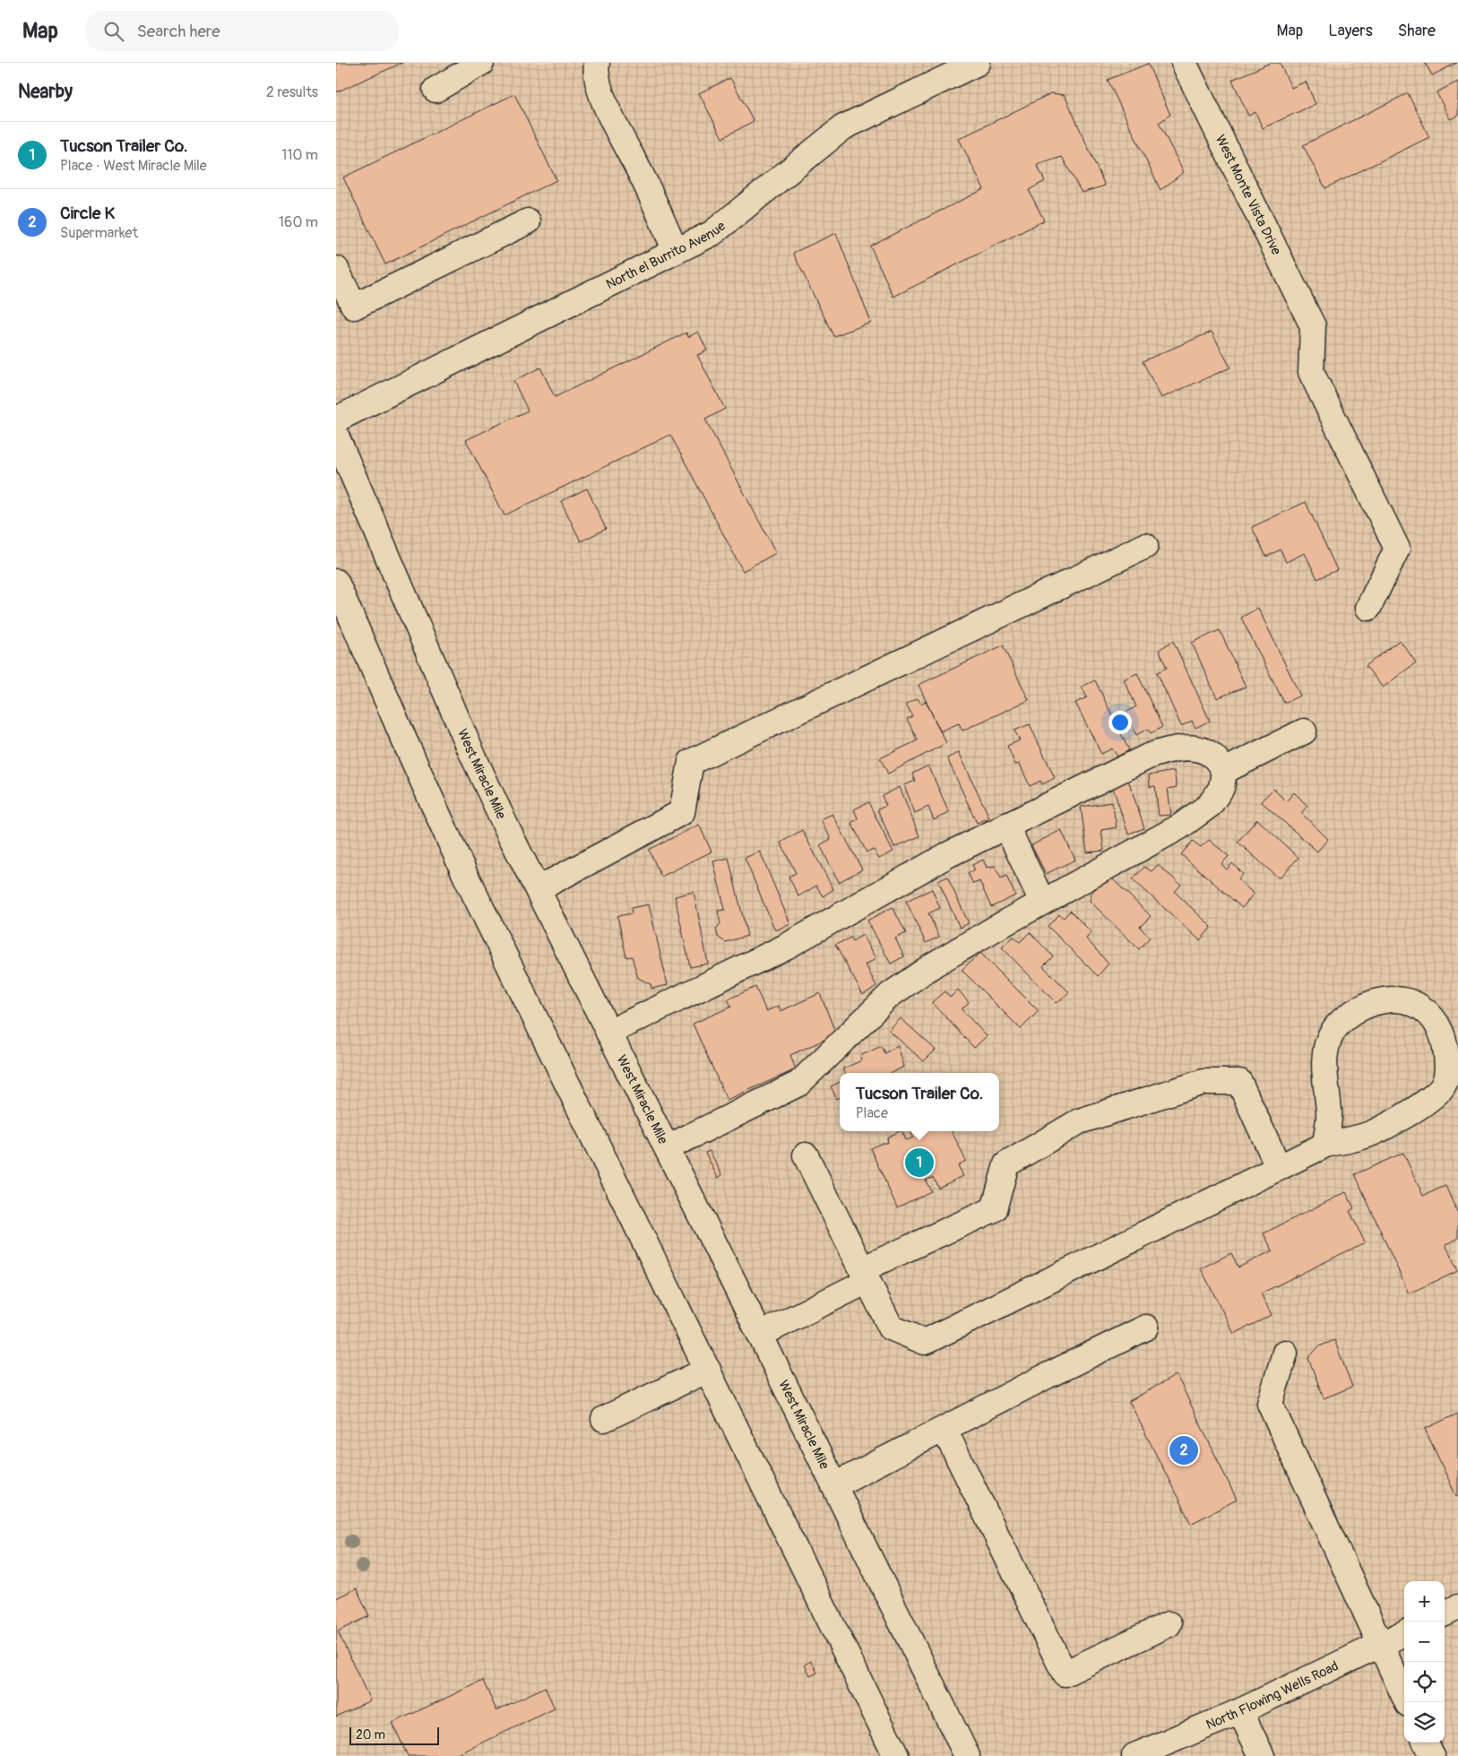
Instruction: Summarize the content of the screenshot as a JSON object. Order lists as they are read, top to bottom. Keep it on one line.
{"streets":{"main road":["West Monte Vista Drive","North el Burrito Avenue","West Miracle Mile","North Flowing Wells Road"]},"scale_bar":"20 m","page":{"header":"Map","search":"Search here","nav":["Map","Layers","Share"],"heading":["Nearby","2 results"],"list":[{"mark":"1","name":"Tucson Trailer Co.","note":"Place · West Miracle Mile","value":"110 m"},{"mark":"2","name":"Circle K","note":"Supermarket","value":"160 m"}],"popup":["Tucson Trailer Co.","Place"],"pins":["1","2"],"map_buttons":["+","−"],"scale":"20 m"}}
